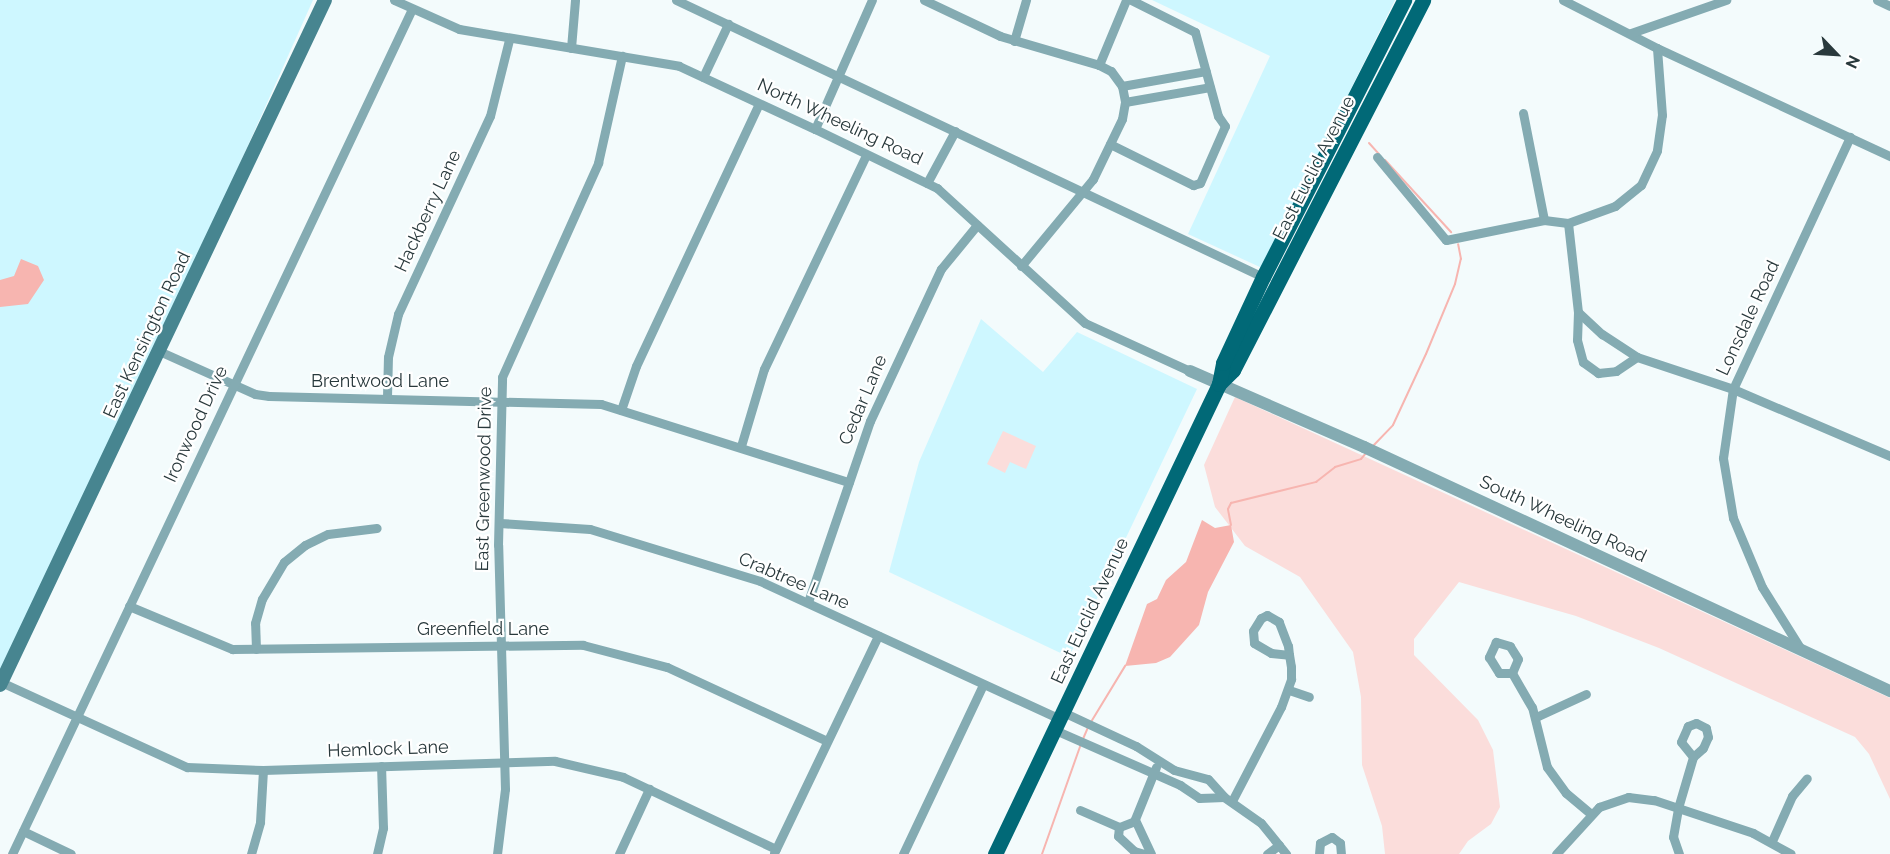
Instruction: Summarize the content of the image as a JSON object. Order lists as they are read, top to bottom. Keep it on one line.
{"streets":{"main road":["East Euclid Avenue","East Kensington Road"],"street":["North Wheeling Road","Hackberry Lane","Lonsdale Road","Brentwood Lane","Cedar Lane","Ironwood Drive","East Greenwood Drive","South Wheeling Road","Crabtree Lane","Greenfield Lane","Hemlock Lane"]},"crossings":[["North Wheeling Road","East Euclid Avenue"],["North Wheeling Road","Hackberry Lane"],["North Wheeling Road","Cedar Lane"],["North Wheeling Road","Ironwood Drive"],["North Wheeling Road","East Greenwood Drive"],["North Wheeling Road","South Wheeling Road"],["East Euclid Avenue","South Wheeling Road"],["East Euclid Avenue","Crabtree Lane"],["Hackberry Lane","Brentwood Lane"],["Lonsdale Road","South Wheeling Road"],["East Kensington Road","Brentwood Lane"],["East Kensington Road","Hemlock Lane"],["Brentwood Lane","Cedar Lane"],["Brentwood Lane","Ironwood Drive"],["Brentwood Lane","East Greenwood Drive"],["Cedar Lane","Crabtree Lane"],["Ironwood Drive","Greenfield Lane"],["Ironwood Drive","Hemlock Lane"],["East Greenwood Drive","Crabtree Lane"],["East Greenwood Drive","Greenfield Lane"],["East Greenwood Drive","Hemlock Lane"]],"north":"bottom right"}
